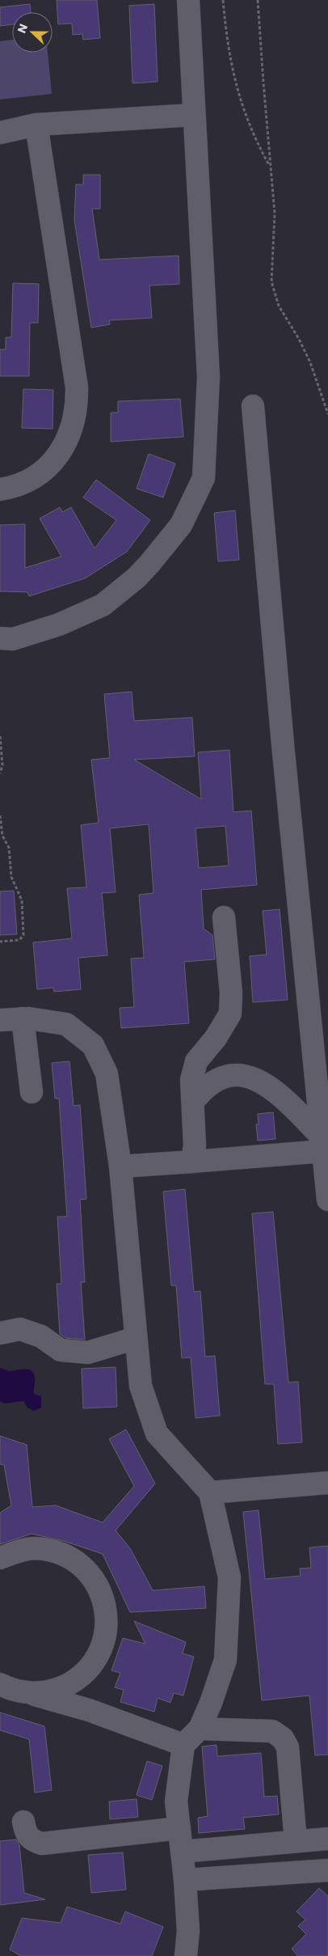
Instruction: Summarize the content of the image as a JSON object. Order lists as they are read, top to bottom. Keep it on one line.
{"north":"left"}
